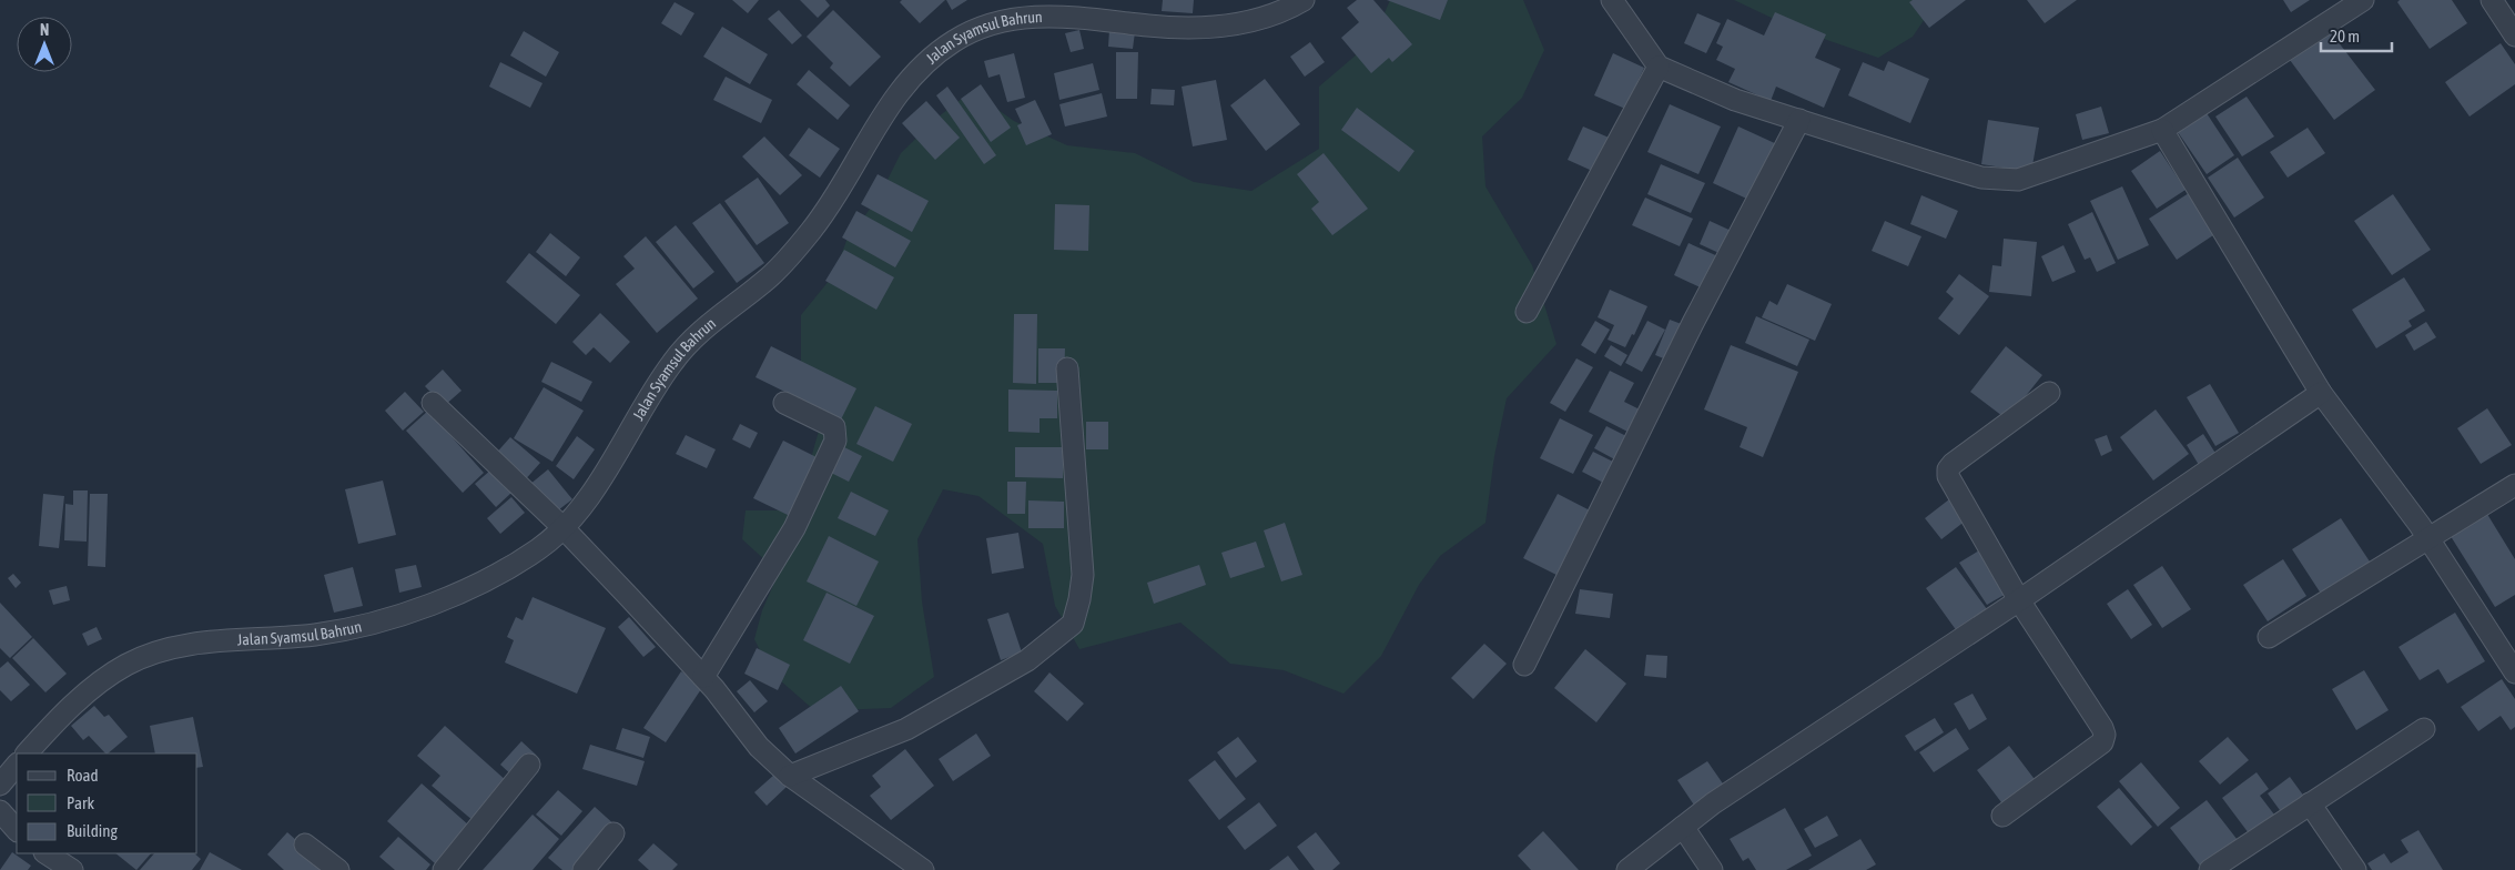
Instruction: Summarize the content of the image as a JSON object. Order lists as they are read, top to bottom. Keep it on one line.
{"streets":{"street":["Jalan Syamsul Bahrun"]},"legend":["Road","Park","Building"],"scale_bar":"20 m","north":"top"}
